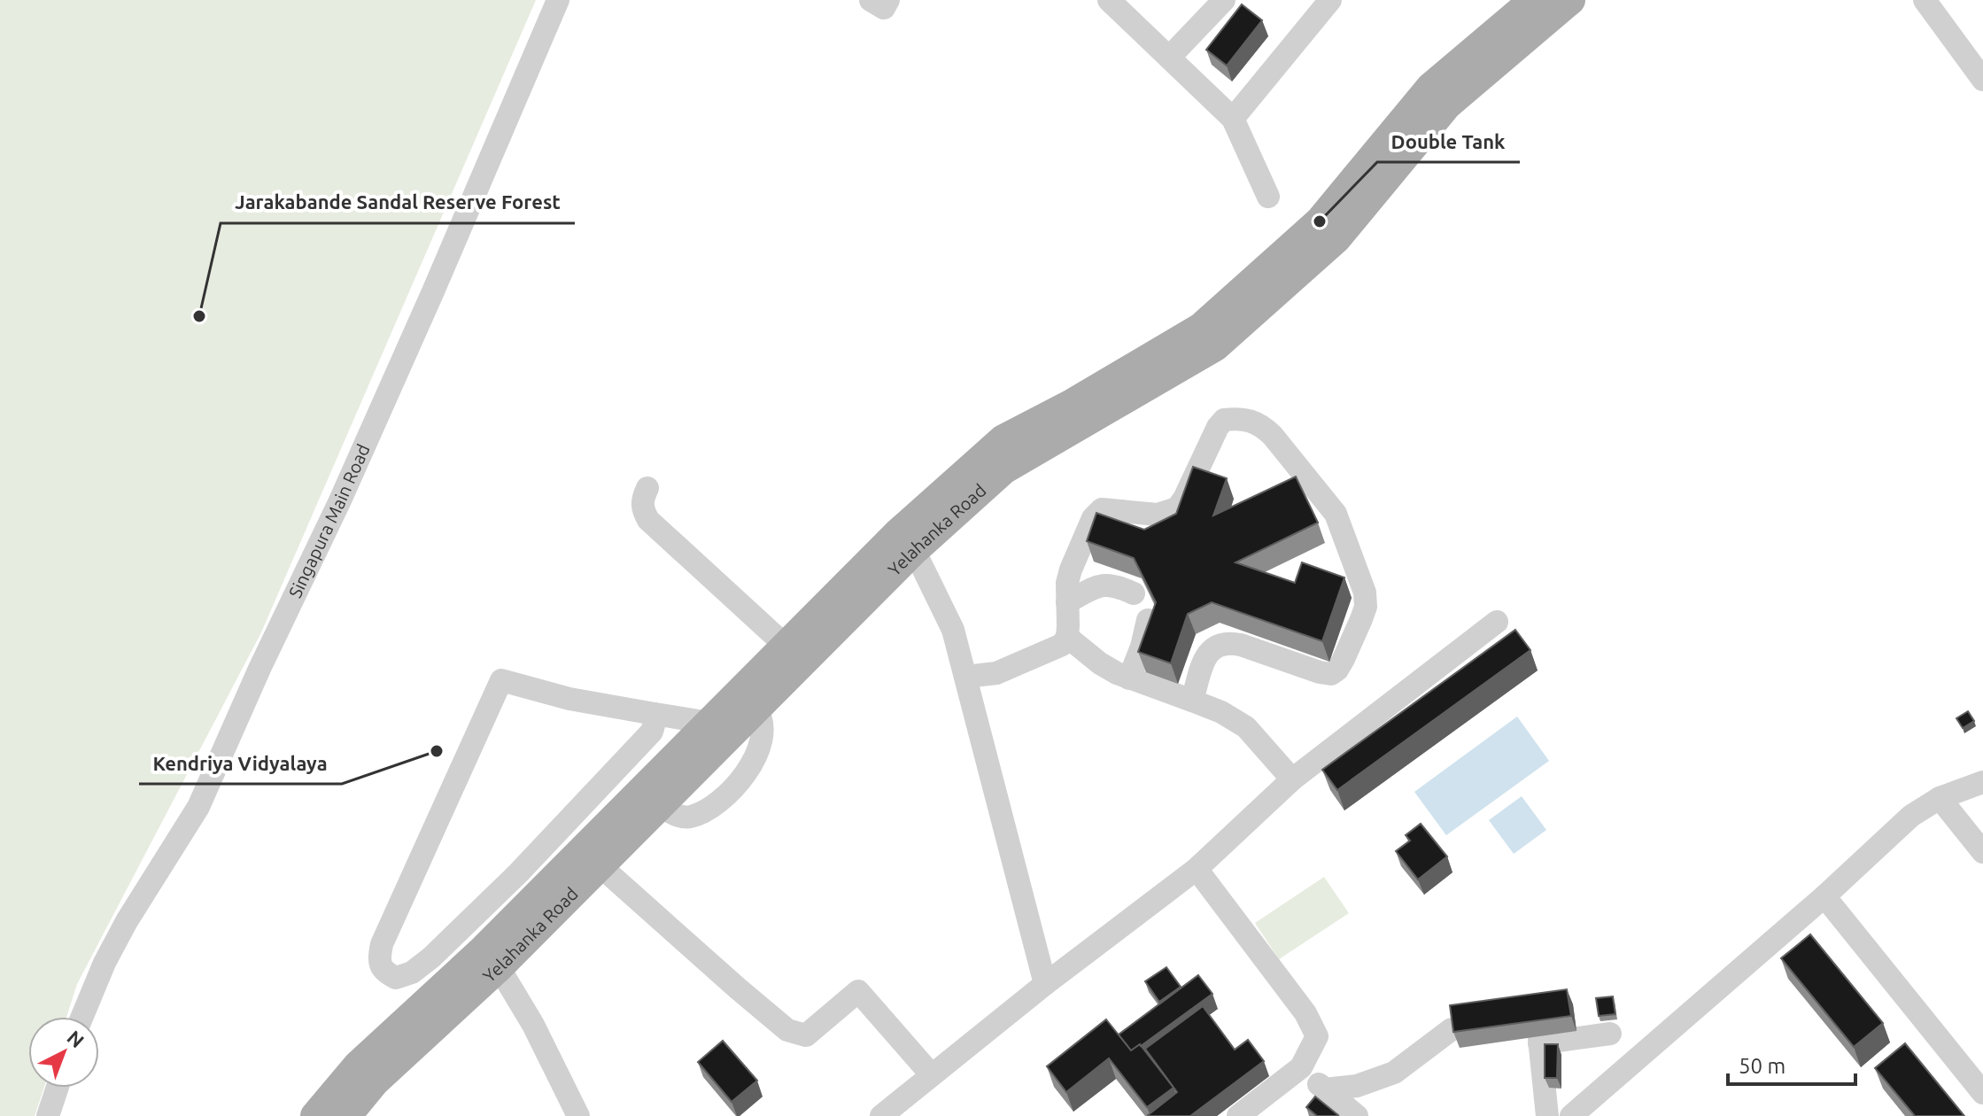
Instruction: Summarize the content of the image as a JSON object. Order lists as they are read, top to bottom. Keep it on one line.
{"streets":{"main road":["Yelahanka Road"],"street":["Singapura Main Road"]},"places":["Double Tank","Jarakabande Sandal Reserve Forest","Kendriya Vidyalaya"],"scale_bar":"50 m","north":"top right"}
